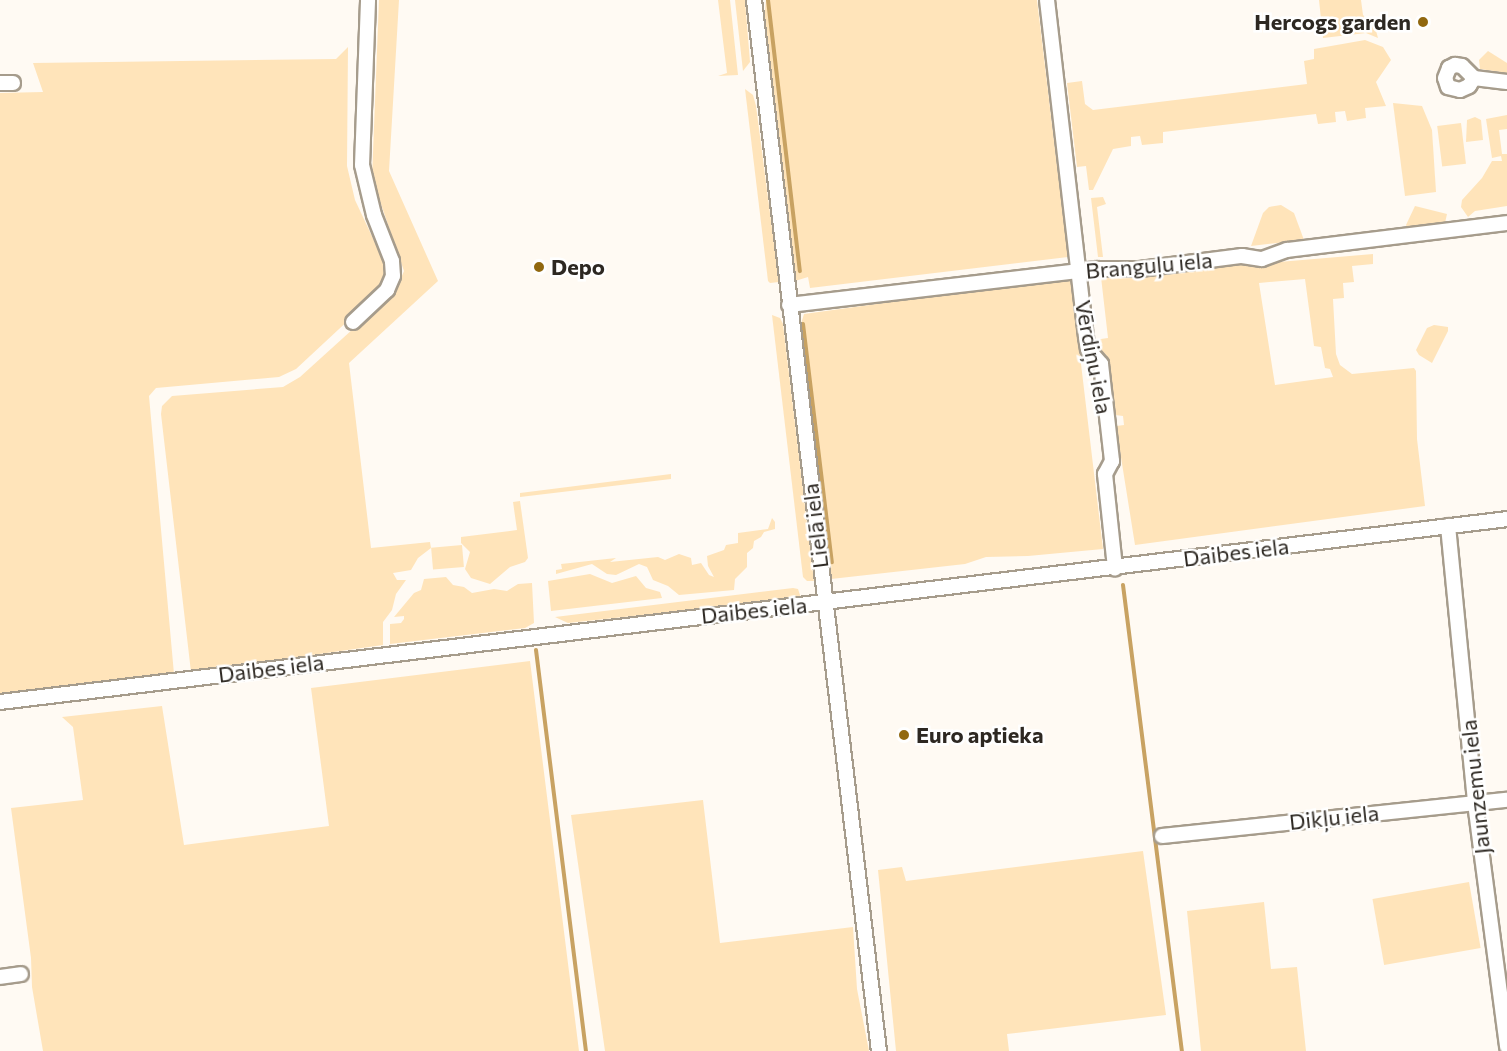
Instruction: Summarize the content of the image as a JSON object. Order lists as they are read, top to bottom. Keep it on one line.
{"streets":{"street":["Branguļu iela","Vērdiņu iela","Lielā iela","Daibes iela","Jaunzemu iela","Dikļu iela"]},"crossings":[["Branguļu iela","Vērdiņu iela"],["Branguļu iela","Lielā iela"],["Vērdiņu iela","Daibes iela"],["Lielā iela","Daibes iela"],["Daibes iela","Jaunzemu iela"],["Jaunzemu iela","Dikļu iela"]],"places":["Hercogs garden","Depo","Euro aptieka"]}
